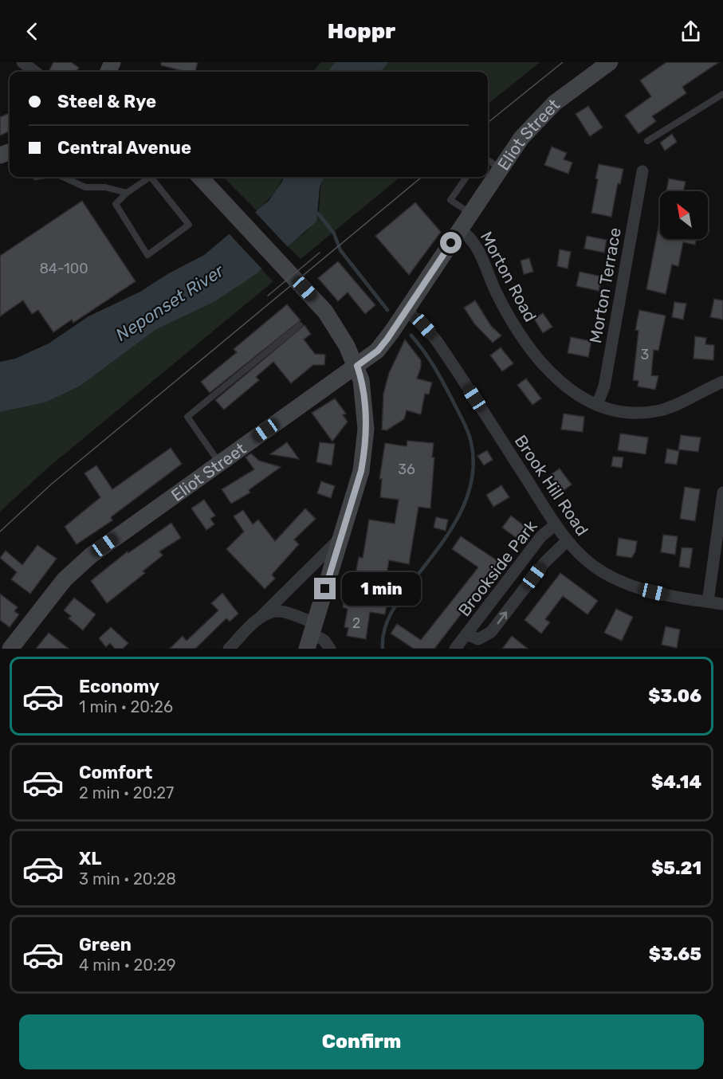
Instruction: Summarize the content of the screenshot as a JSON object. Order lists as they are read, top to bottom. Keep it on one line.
{"streets":{"street":["Eliot Street","Morton Road","Morton Terrace","Brook Hill Road","Brookside Park"]},"crossings":[["Eliot Street","Morton Road"],["Eliot Street","Brook Hill Road"],["Morton Road","Morton Terrace"],["Brook Hill Road","Brookside Park"]],"water":["Neponset River"],"house_numbers":["84-100","3","36","2"],"north":"top left","page":{"header":"Hoppr","banner":["Steel & Rye","Central Avenue"],"bubble":"1 min","list":[{"name":"Economy","note":"1 min · 20:26","value":"$3.06"},{"name":"Comfort","note":"2 min · 20:27","value":"$4.14"},{"name":"XL","note":"3 min · 20:28","value":"$5.21"},{"name":"Green","note":"4 min · 20:29","value":"$3.65"}],"buttons":"Confirm"}}
